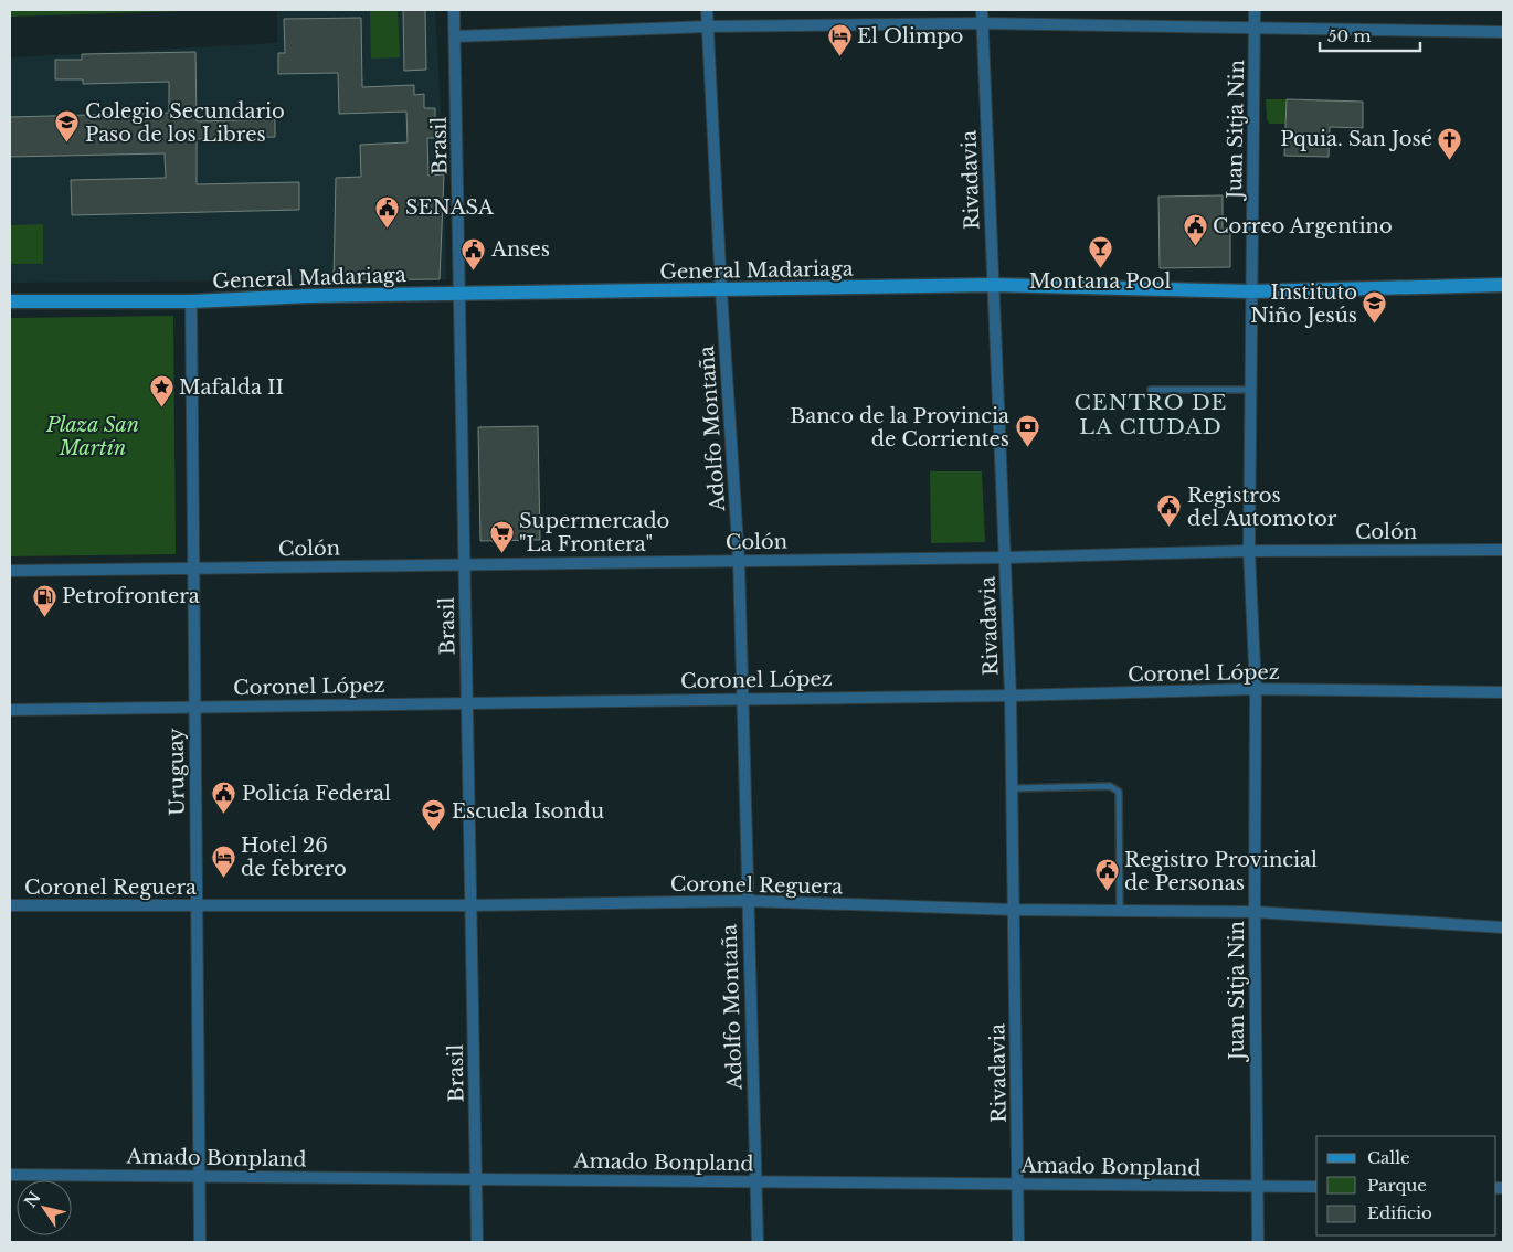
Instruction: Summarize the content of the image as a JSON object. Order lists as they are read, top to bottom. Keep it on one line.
{"streets":{"street":["Juan Sitja Nin","Brasil","Rivadavia","General Madariaga","Adolfo Montaña","Colón","Coronel López","Uruguay","Coronel Reguera","Amado Bonpland"]},"crossings":[["Juan Sitja Nin","General Madariaga"],["Juan Sitja Nin","Colón"],["Juan Sitja Nin","Coronel López"],["Juan Sitja Nin","Coronel Reguera"],["Juan Sitja Nin","Amado Bonpland"],["Brasil","General Madariaga"],["Brasil","Colón"],["Brasil","Coronel López"],["Brasil","Coronel Reguera"],["Brasil","Amado Bonpland"],["Rivadavia","General Madariaga"],["Rivadavia","Colón"],["Rivadavia","Coronel López"],["Rivadavia","Coronel Reguera"],["Rivadavia","Amado Bonpland"],["General Madariaga","Adolfo Montaña"],["General Madariaga","Uruguay"],["Adolfo Montaña","Colón"],["Adolfo Montaña","Coronel López"],["Adolfo Montaña","Coronel Reguera"],["Adolfo Montaña","Amado Bonpland"],["Colón","Uruguay"],["Coronel López","Uruguay"],["Uruguay","Coronel Reguera"],["Uruguay","Amado Bonpland"]],"districts":["CENTRO DE LA CIUDAD"],"parks":["Plaza San Martín"],"places":{"hotel":["El Olimpo","Hotel 26 de febrero"],"school or university":["Colegio Secundario Paso de los Libres","Instituto Niño Jesús","Escuela Isondu"],"church":["Pquia. San José"],"public building":["SENASA","Correo Argentino","Anses","Registros del Automotor","Policía Federal","Registro Provincial de Personas"],"bar":["Montana Pool"],"place":["Mafalda II"],"bank":["Banco de la Provincia de Corrientes"],"supermarket":["Supermercado \"La Frontera\""],"fuel station":["Petrofrontera"]},"legend":["Calle","Parque","Edificio"],"scale_bar":"50 m","north":"top left"}
